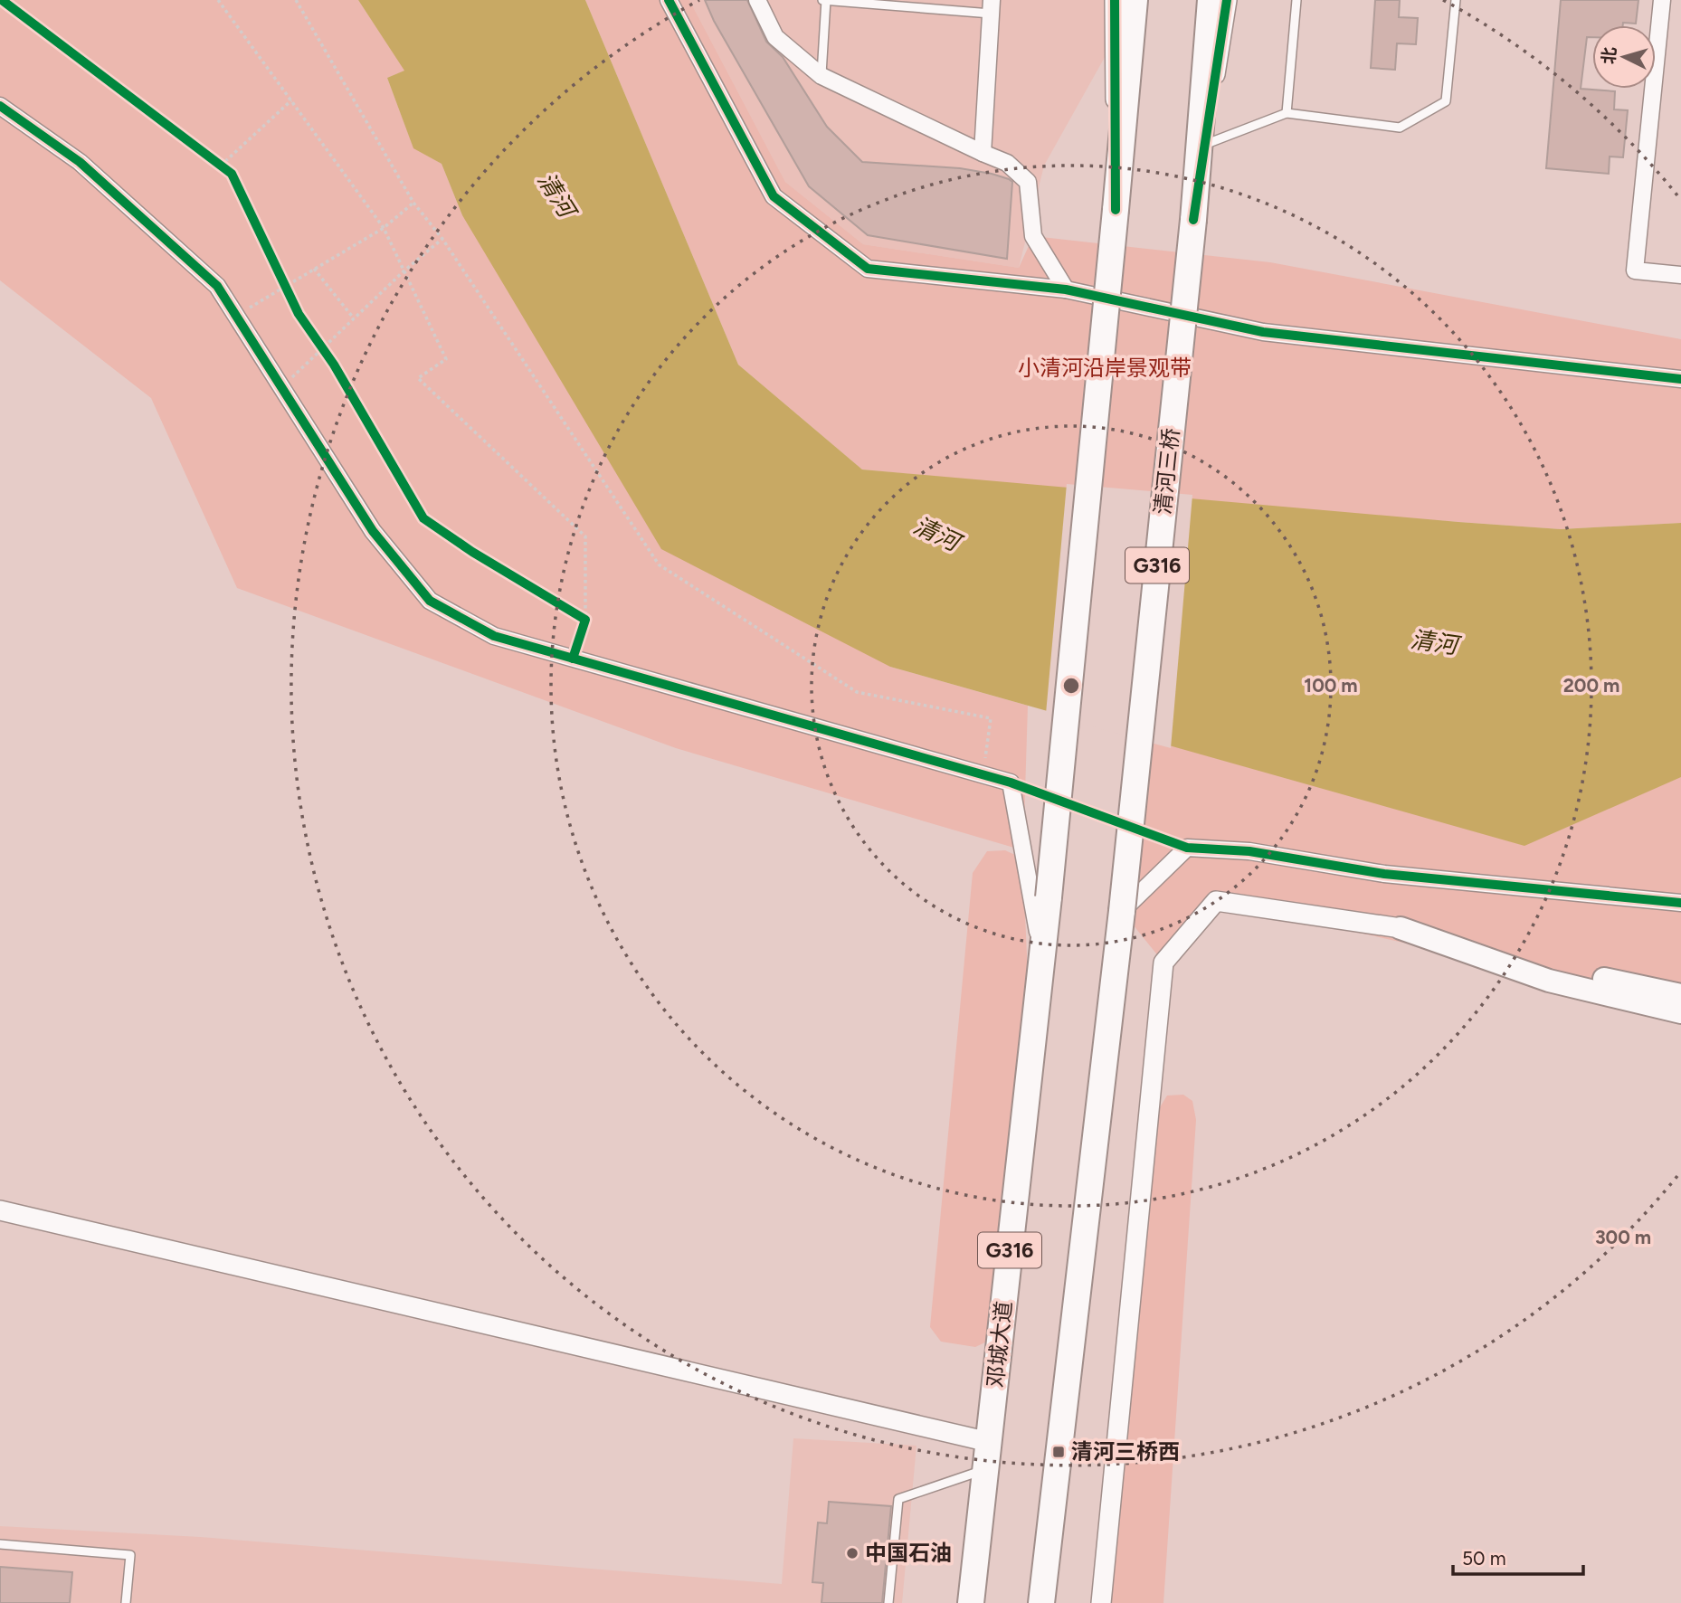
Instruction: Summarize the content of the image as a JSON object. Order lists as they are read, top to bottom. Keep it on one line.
{"streets":{"highway":["清河三桥","G316","邓城大道"]},"crossings":[["清河三桥","G316"],["G316","邓城大道"]],"water":["清河"],"parks":["小清河沿岸景观带"],"places":{"transit":["清河三桥西"],"other":["中国石油"]},"scale_bar":"50 m","north":"left","rings":["100 m","200 m","300 m"]}
